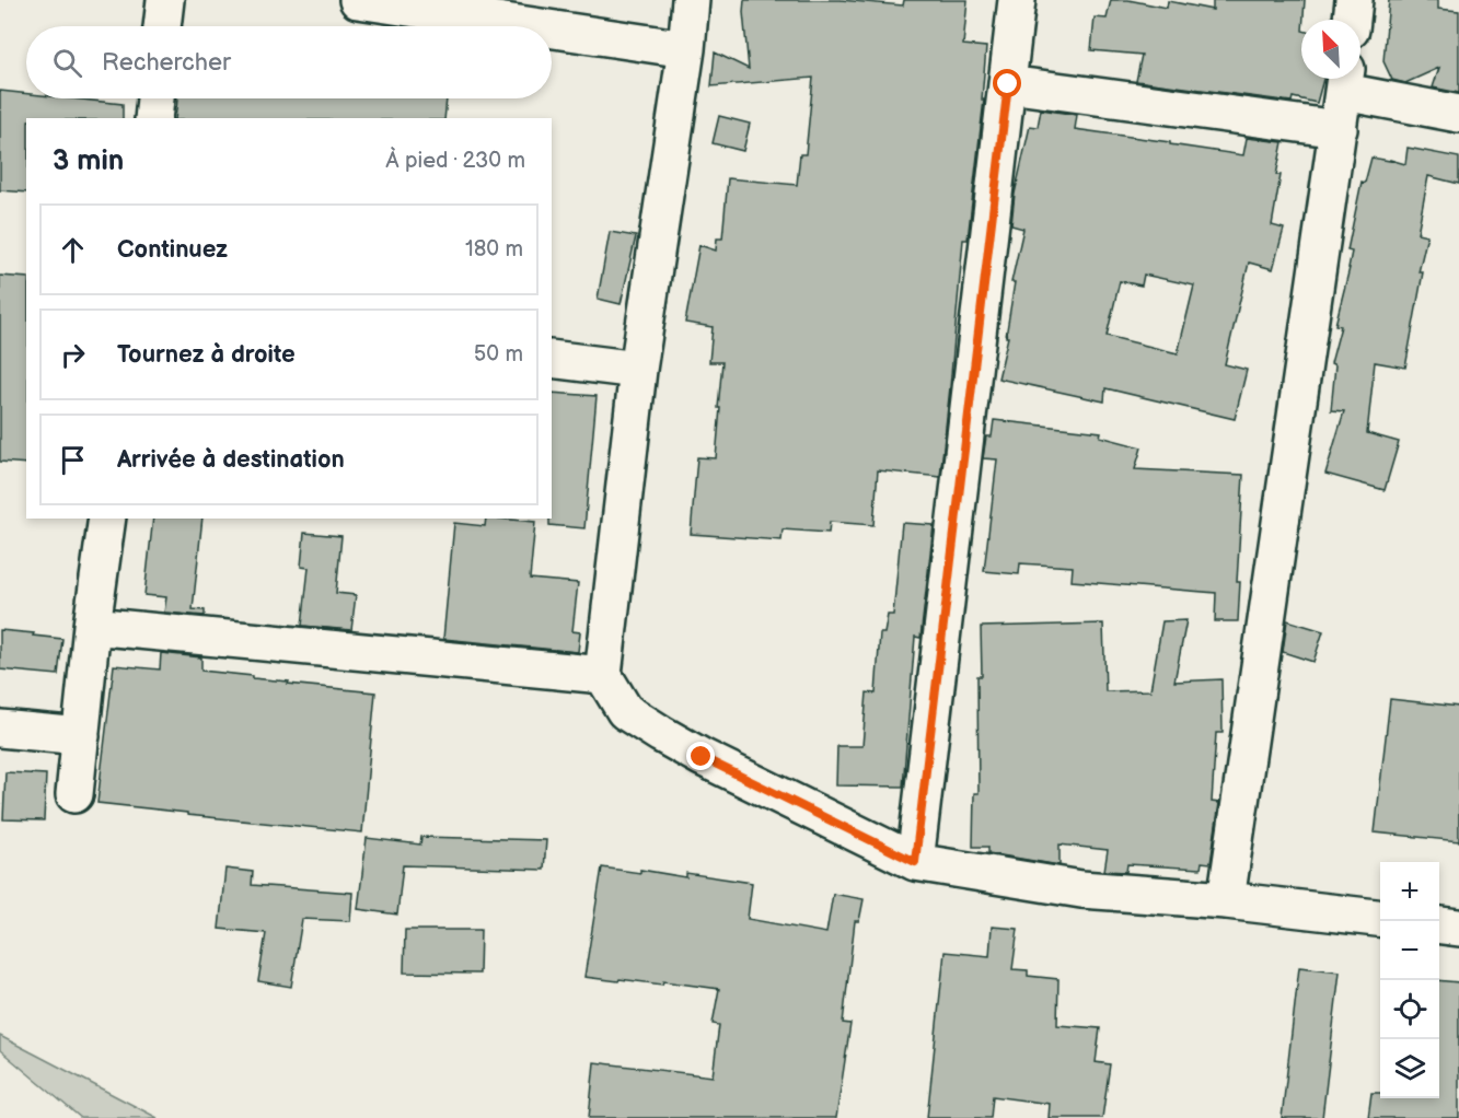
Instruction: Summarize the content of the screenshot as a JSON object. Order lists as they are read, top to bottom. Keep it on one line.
{"north":"top left","page":{"search":"Rechercher","heading":["3 min","À pied · 230 m"],"list":[["Continuez","180 m"],["Tournez à droite","50 m"],"Arrivée à destination"],"map_buttons":["+","−"]}}
